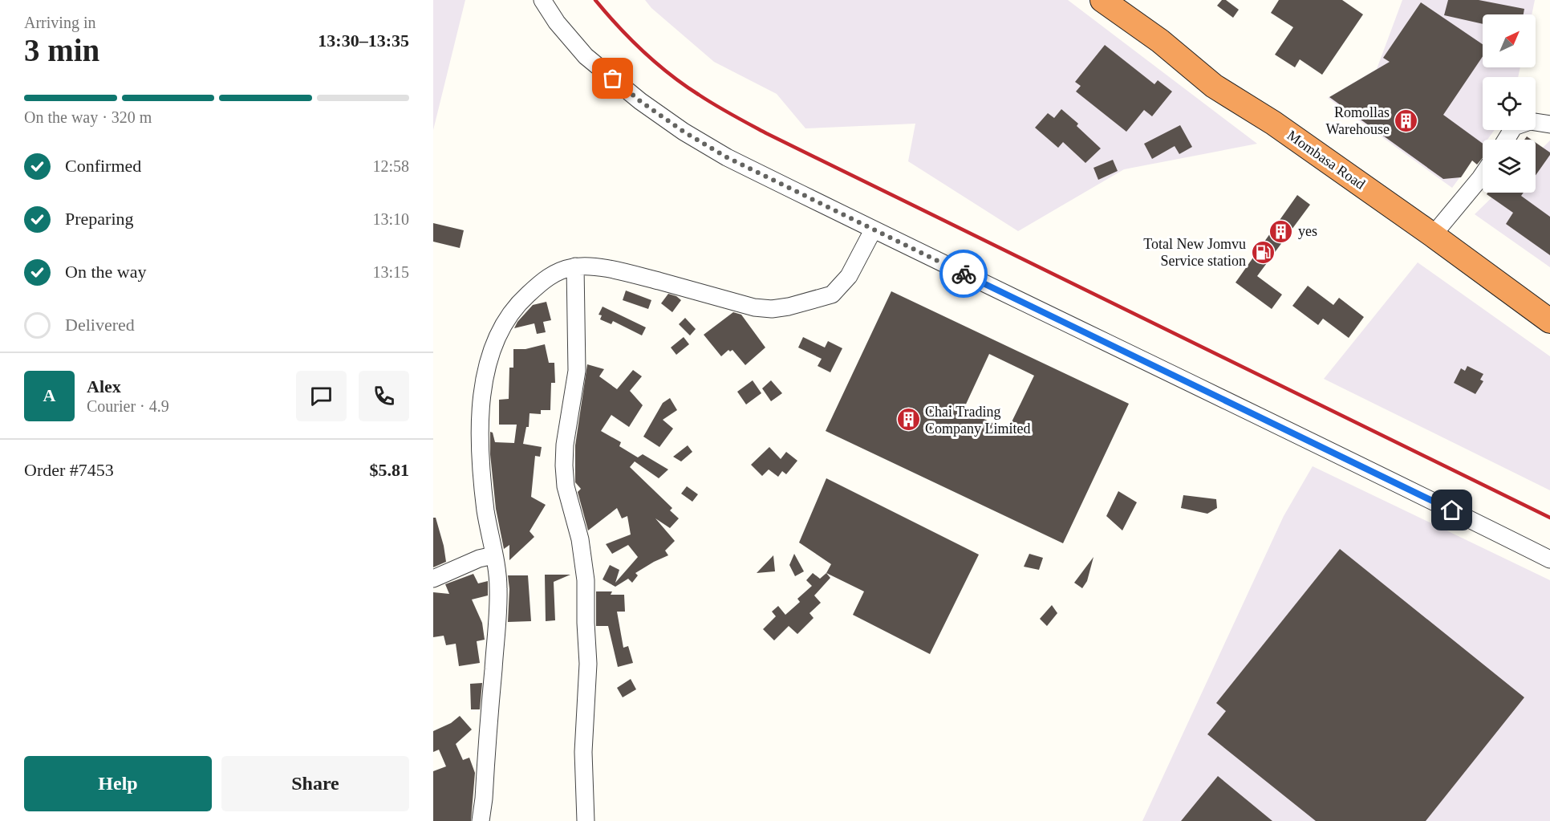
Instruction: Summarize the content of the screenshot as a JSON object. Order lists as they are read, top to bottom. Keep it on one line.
{"streets":{"highway":["Mombasa Road"]},"places":{"building":["Romollas Warehouse","yes","Chai Trading Company Limited"],"fuel station":["Total New Jomvu Service station"]},"north":"top right","page":{"heading":["3 min","Arriving in","13:30–13:35"],"panel":["Alex","Courier · 4.9","Order #7453","$5.81"],"bar":"On the way · 320 m","list":[["Confirmed","12:58"],["Preparing","13:10"],["On the way","13:15"],"Delivered"],"round":"A","buttons":["Help","Share"]}}
